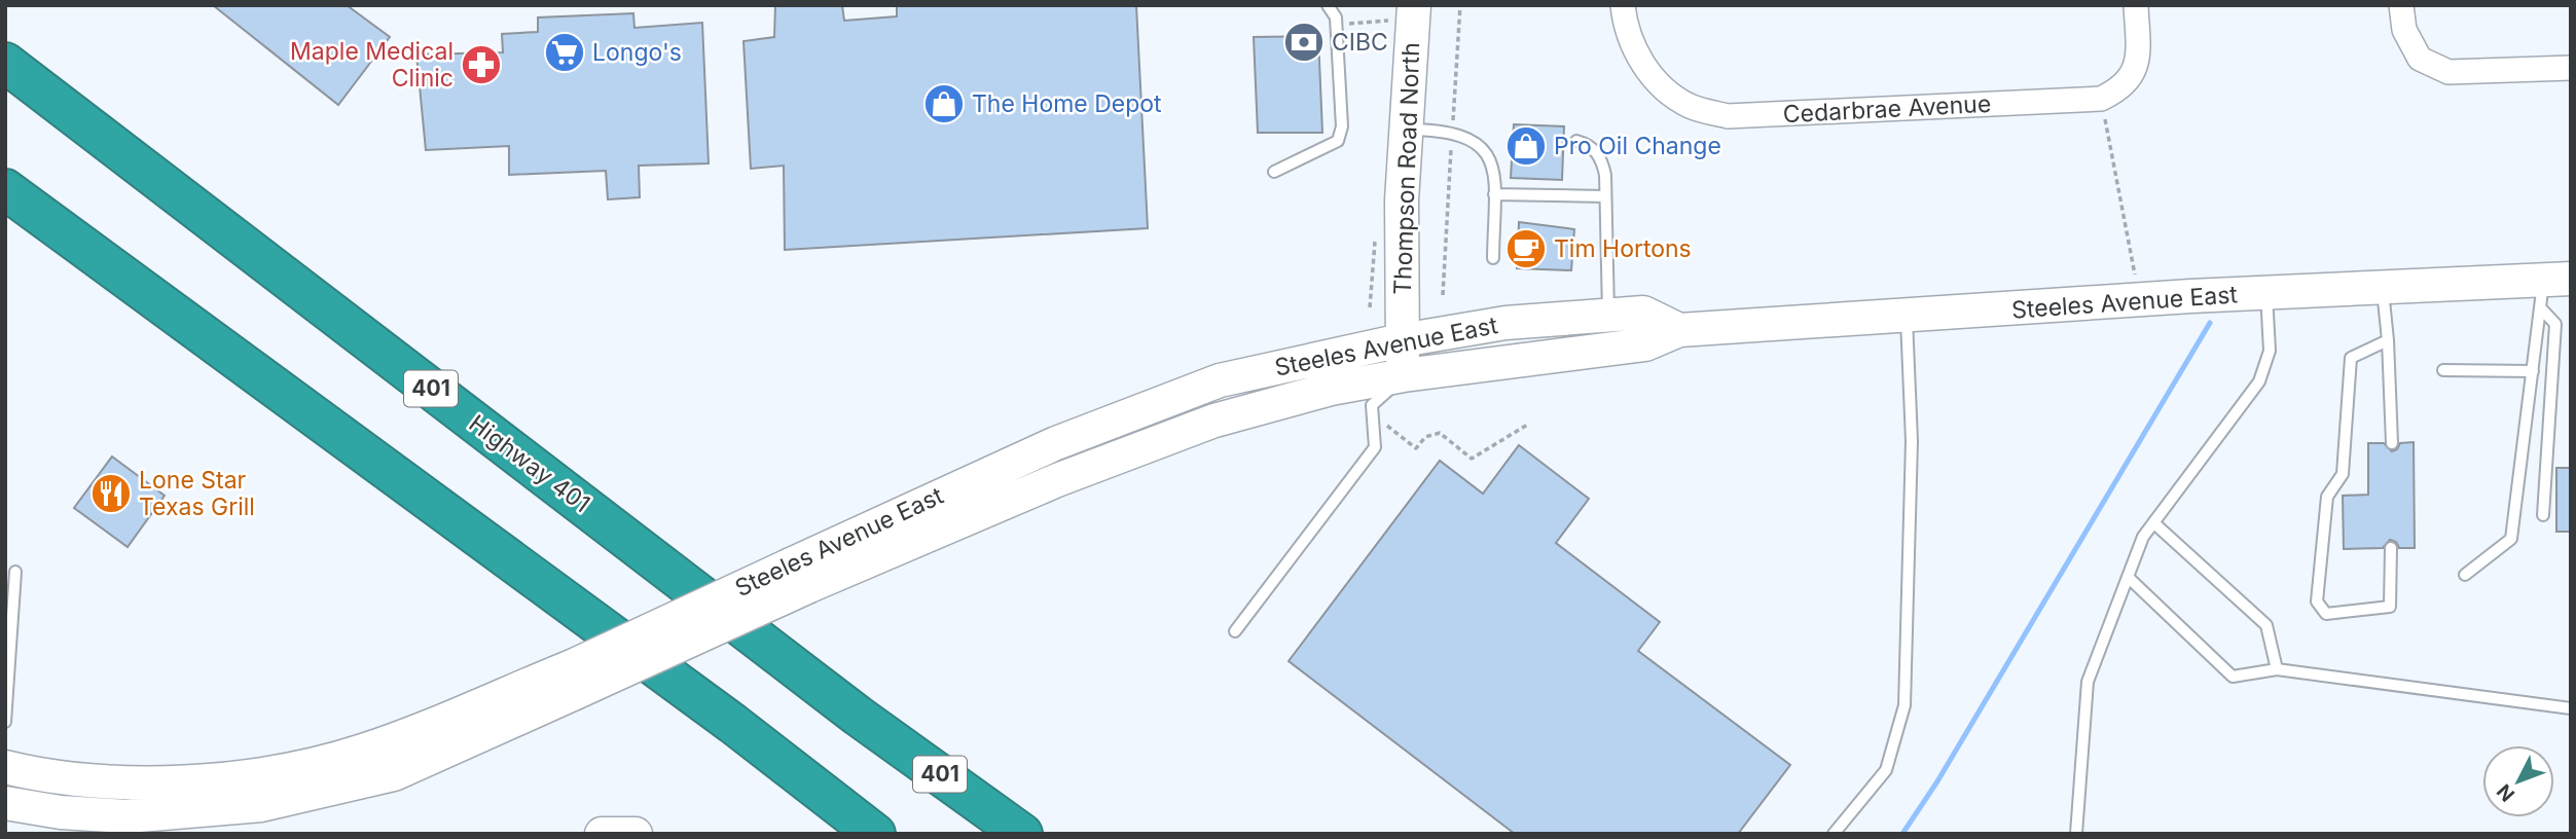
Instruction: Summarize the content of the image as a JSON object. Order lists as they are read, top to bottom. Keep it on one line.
{"streets":{"highway":["401","Highway 401"],"main road":["Thompson Road North","Steeles Avenue East"],"street":["Cedarbrae Avenue"]},"crossings":[["Thompson Road North","Steeles Avenue East"]],"places":{"bank":["CIBC"],"supermarket":["Longo's"],"pharmacy":["Maple Medical Clinic"],"shop":["The Home Depot","Pro Oil Change"],"cafe":["Tim Hortons"],"restaurant":["Lone Star Texas Grill"]},"north":"bottom left"}
